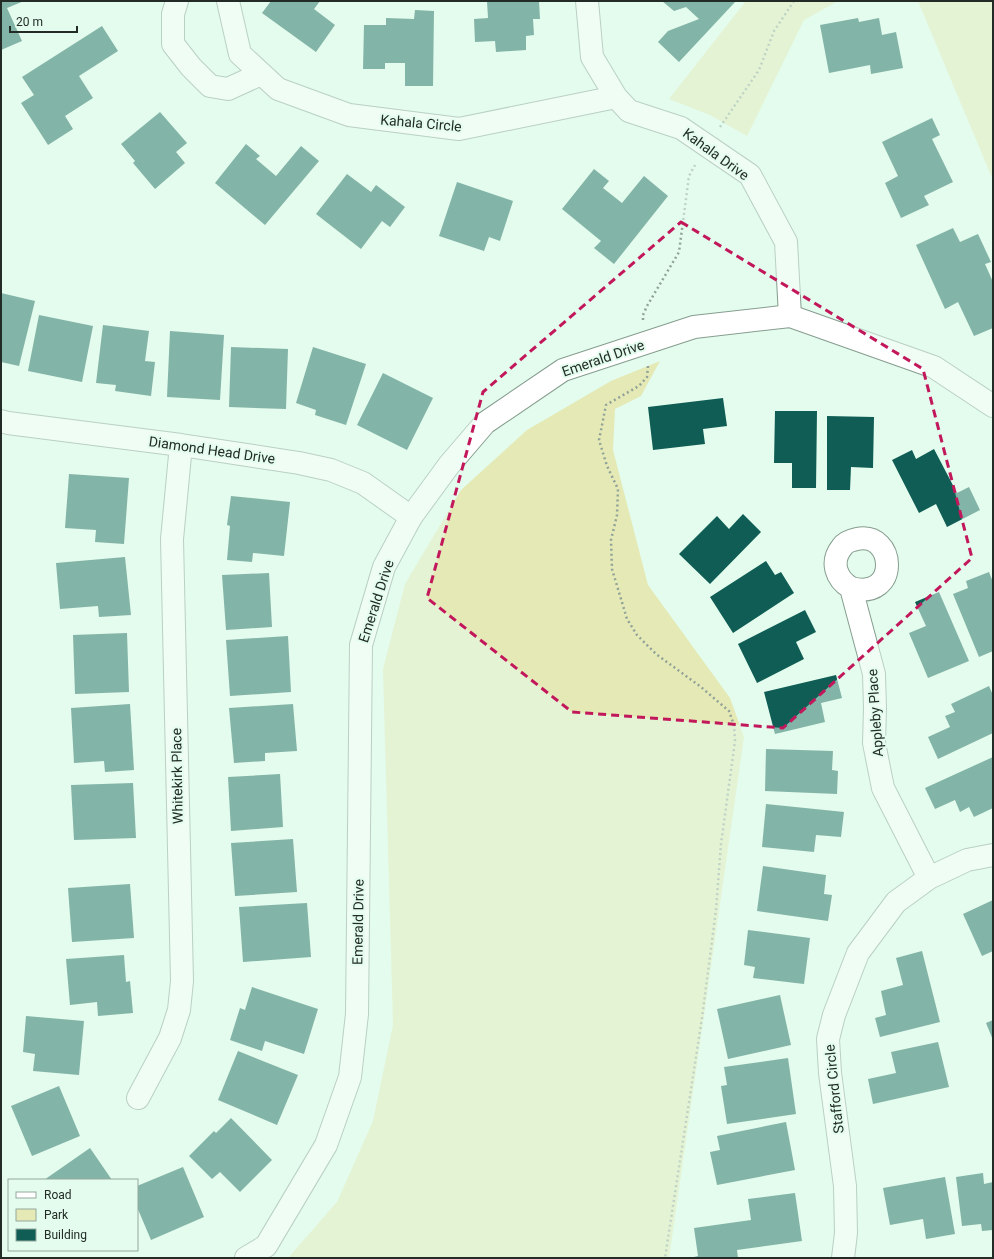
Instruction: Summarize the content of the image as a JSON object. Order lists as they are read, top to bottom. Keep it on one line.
{"streets":{"street":["Kahala Circle","Kahala Drive","Emerald Drive","Diamond Head Drive","Appleby Place","Whitekirk Place","Stafford Circle"]},"crossings":[["Kahala Circle","Kahala Drive"],["Kahala Drive","Emerald Drive"],["Emerald Drive","Diamond Head Drive"],["Diamond Head Drive","Whitekirk Place"],["Appleby Place","Stafford Circle"]],"legend":["Road","Park","Building"],"scale_bar":"20 m"}
